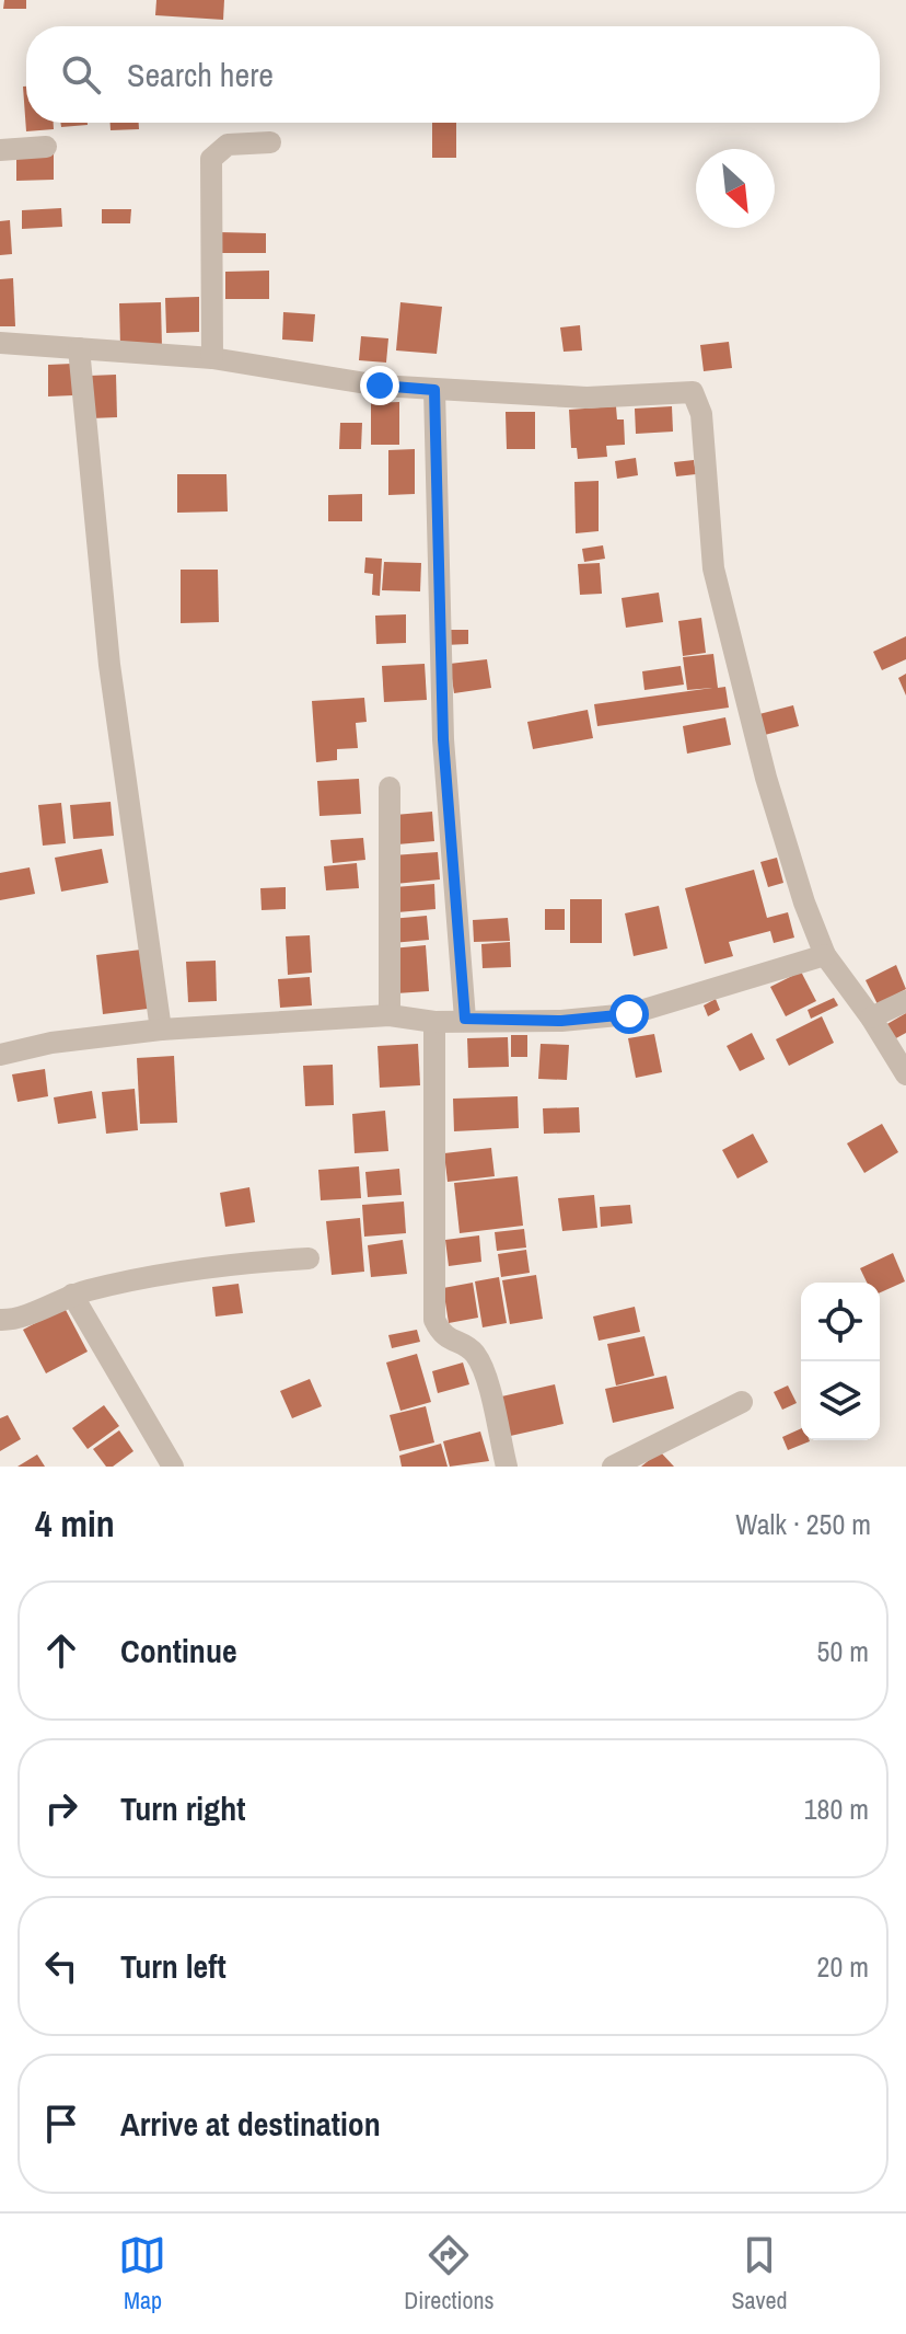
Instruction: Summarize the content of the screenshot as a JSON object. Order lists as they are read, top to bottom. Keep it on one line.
{"north":"bottom right","page":{"search":"Search here","heading":["4 min","Walk · 250 m"],"list":[["Continue","50 m"],["Turn right","180 m"],["Turn left","20 m"],"Arrive at destination"],"nav":["Map","Directions","Saved"]}}
